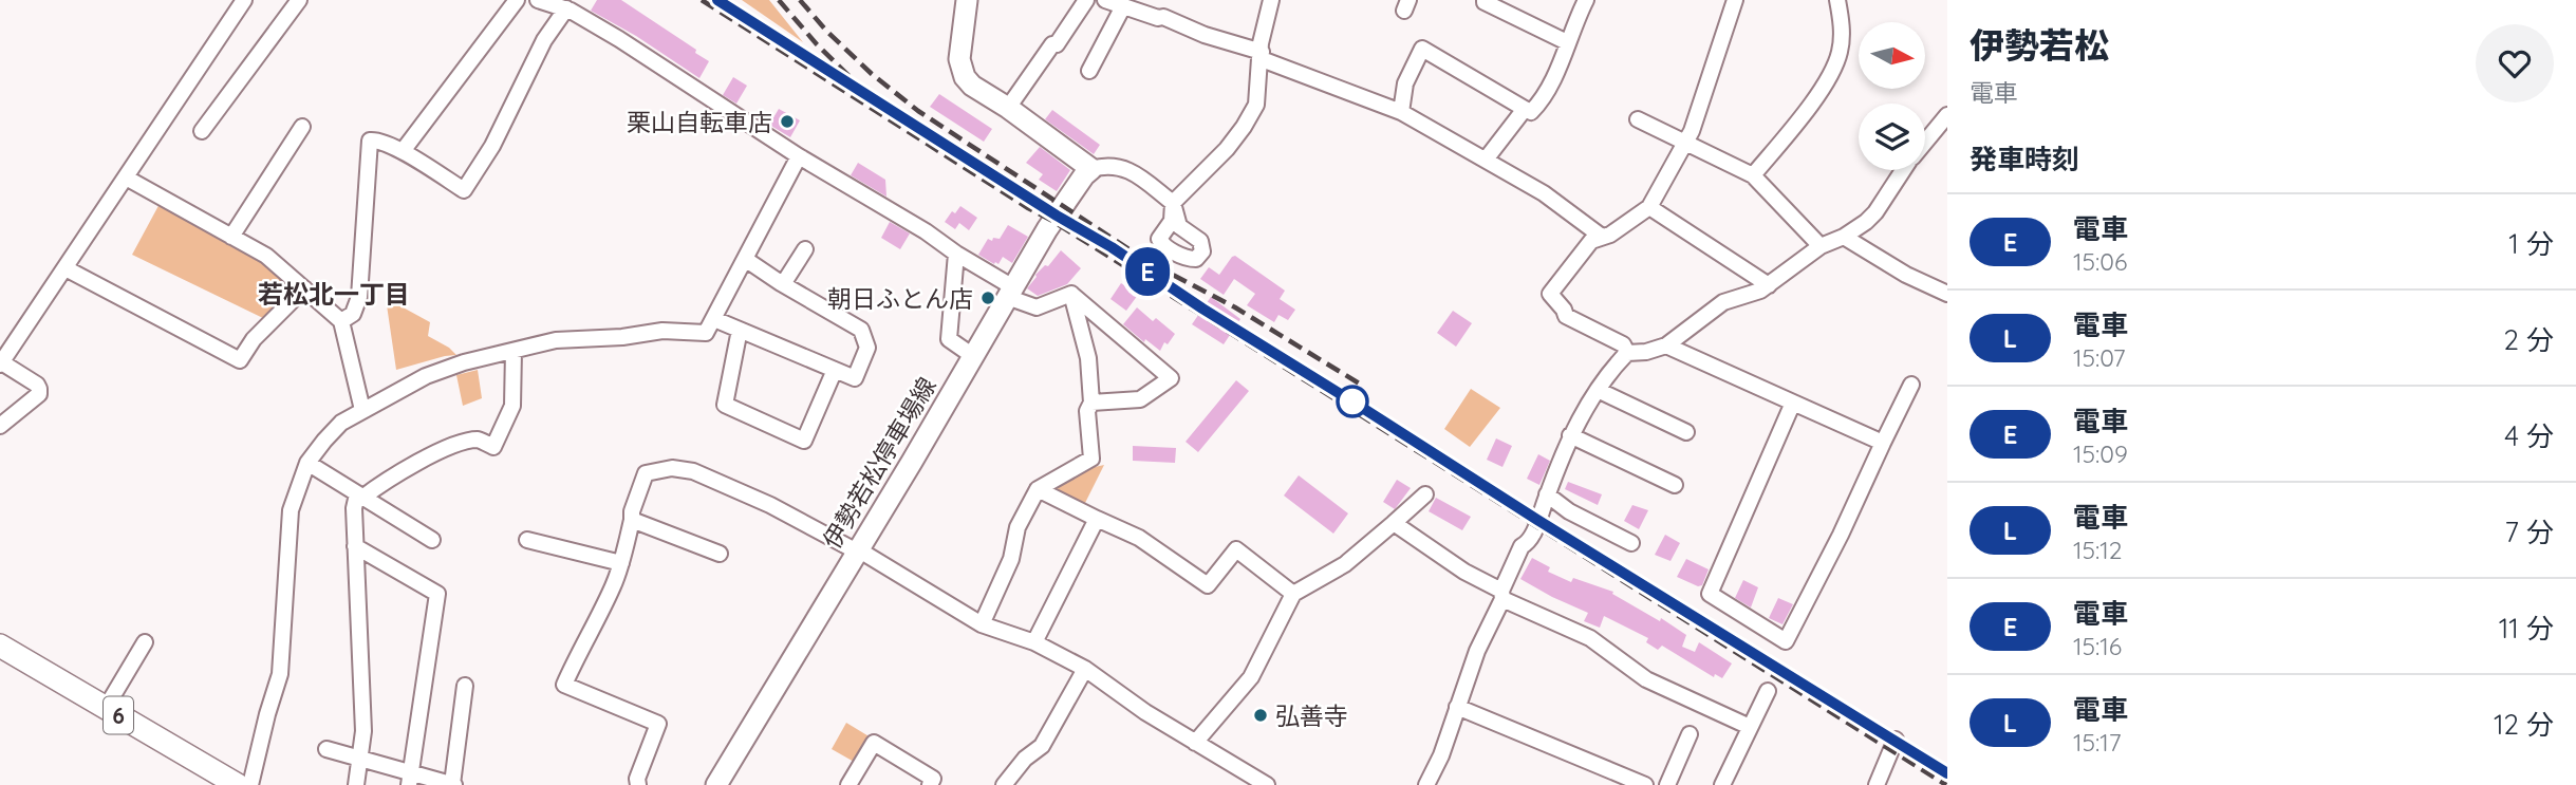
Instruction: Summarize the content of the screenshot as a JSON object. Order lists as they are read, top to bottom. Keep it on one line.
{"streets":{"main road":["伊勢若松停車場線","6"]},"districts":["若松北一丁目"],"places":["栗山自転車店","朝日ふとん店","弘善寺"],"north":"right","page":{"on_map":"E","heading":[["伊勢若松","電車"],"発車時刻"],"list":[{"mark":"E","name":"電車","note":"15:06","value":"1 分"},{"mark":"L","name":"電車","note":"15:07","value":"2 分"},{"mark":"E","name":"電車","note":"15:09","value":"4 分"},{"mark":"L","name":"電車","note":"15:12","value":"7 分"},{"mark":"E","name":"電車","note":"15:16","value":"11 分"},{"mark":"L","name":"電車","note":"15:17","value":"12 分"}]}}
